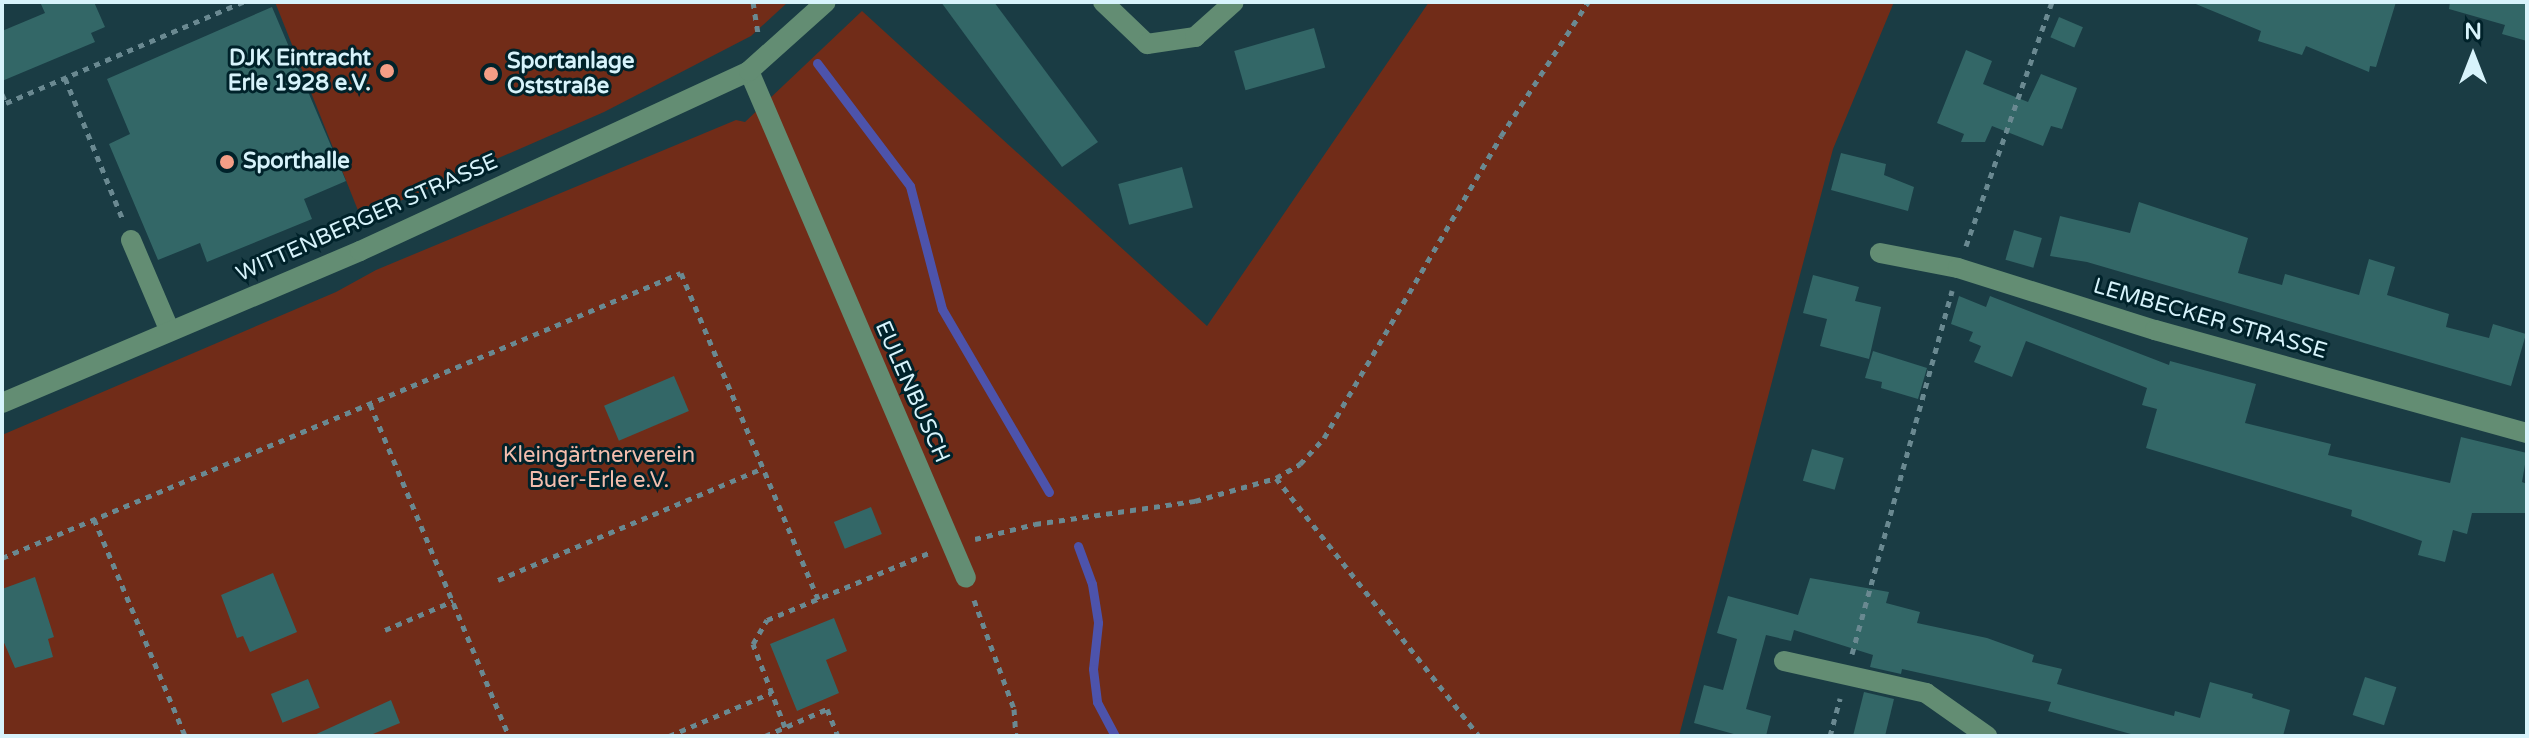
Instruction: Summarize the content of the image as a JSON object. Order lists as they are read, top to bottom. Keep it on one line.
{"streets":{"street":["WITTENBERGER STRASSE","LEMBECKER STRASSE","EULENBUSCH"]},"crossings":[["WITTENBERGER STRASSE","EULENBUSCH"]],"parks":["Kleingärtnerverein Buer-Erle e.V."],"places":["DJK Eintracht Erle 1928 e.V.","Sportanlage Oststraße","Sporthalle"],"north":"top"}
